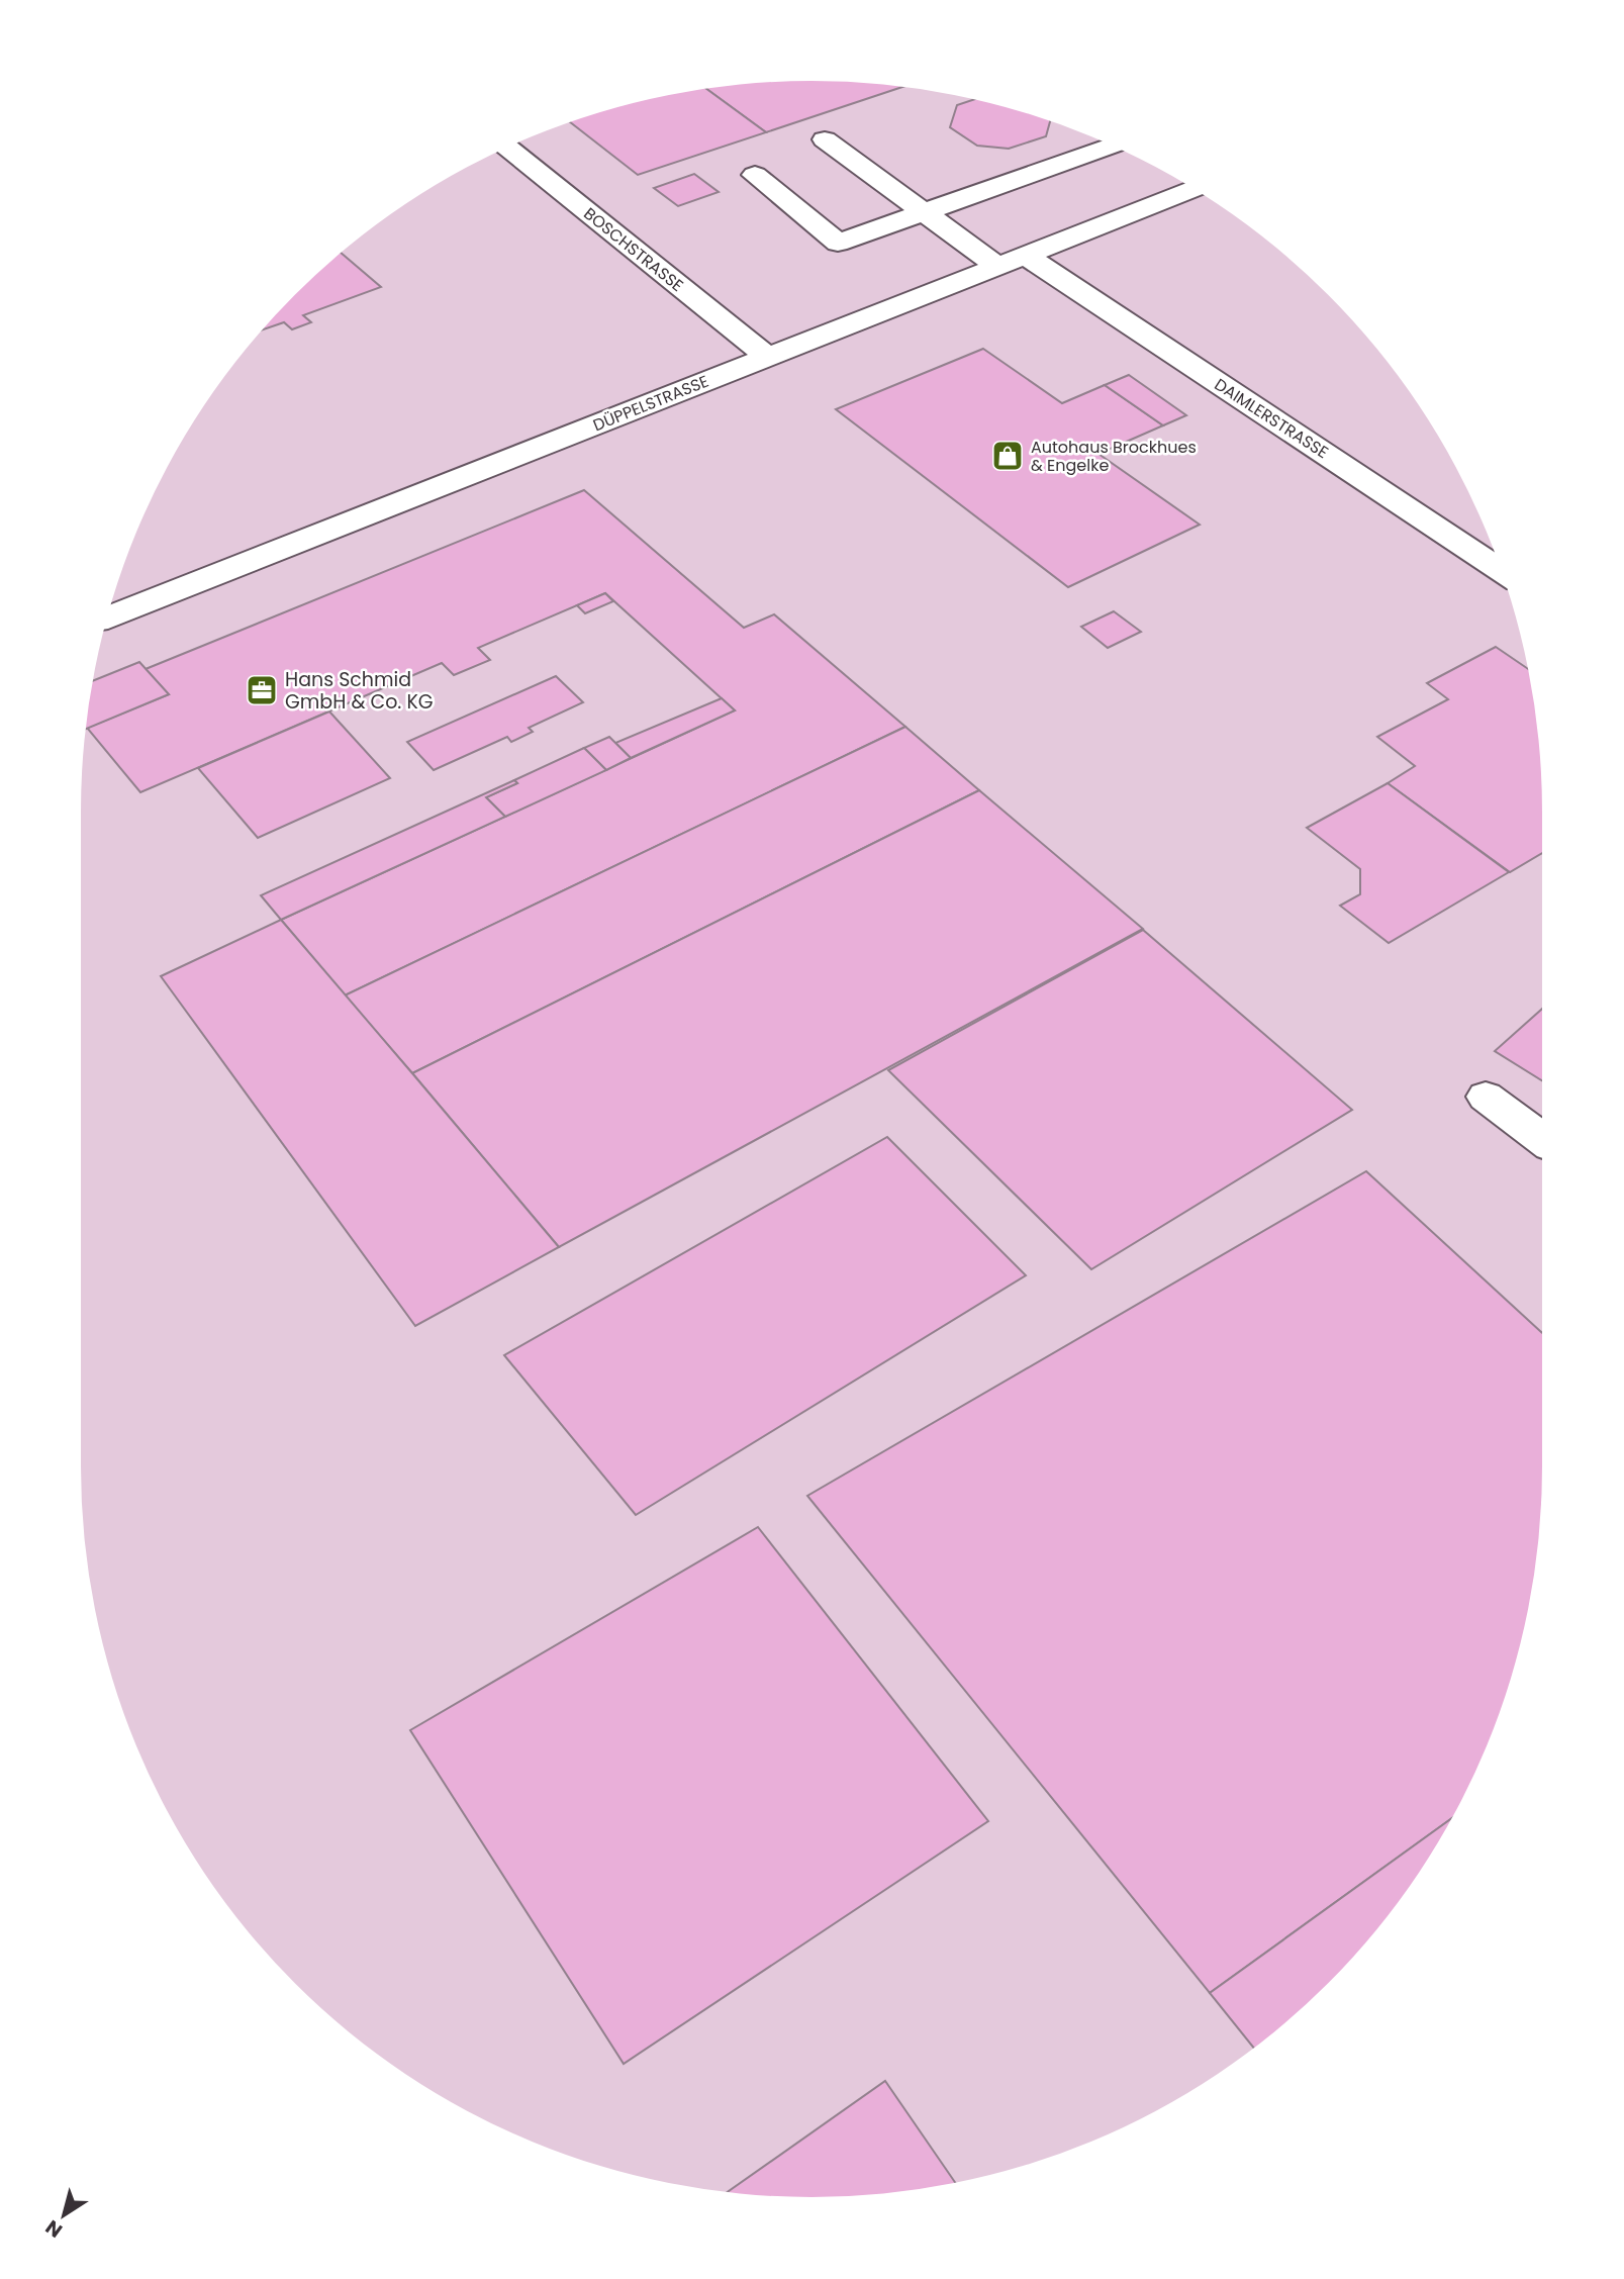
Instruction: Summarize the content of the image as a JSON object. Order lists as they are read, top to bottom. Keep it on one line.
{"streets":{"street":["BOSCHSTRASSE","DÜPPELSTRASSE","DAIMLERSTRASSE"]},"crossings":[["BOSCHSTRASSE","DÜPPELSTRASSE"],["DÜPPELSTRASSE","DAIMLERSTRASSE"]],"places":{"shop":["Autohaus Brockhues & Engelke"],"office":["Hans Schmid GmbH & Co. KG"]},"north":"bottom left"}
